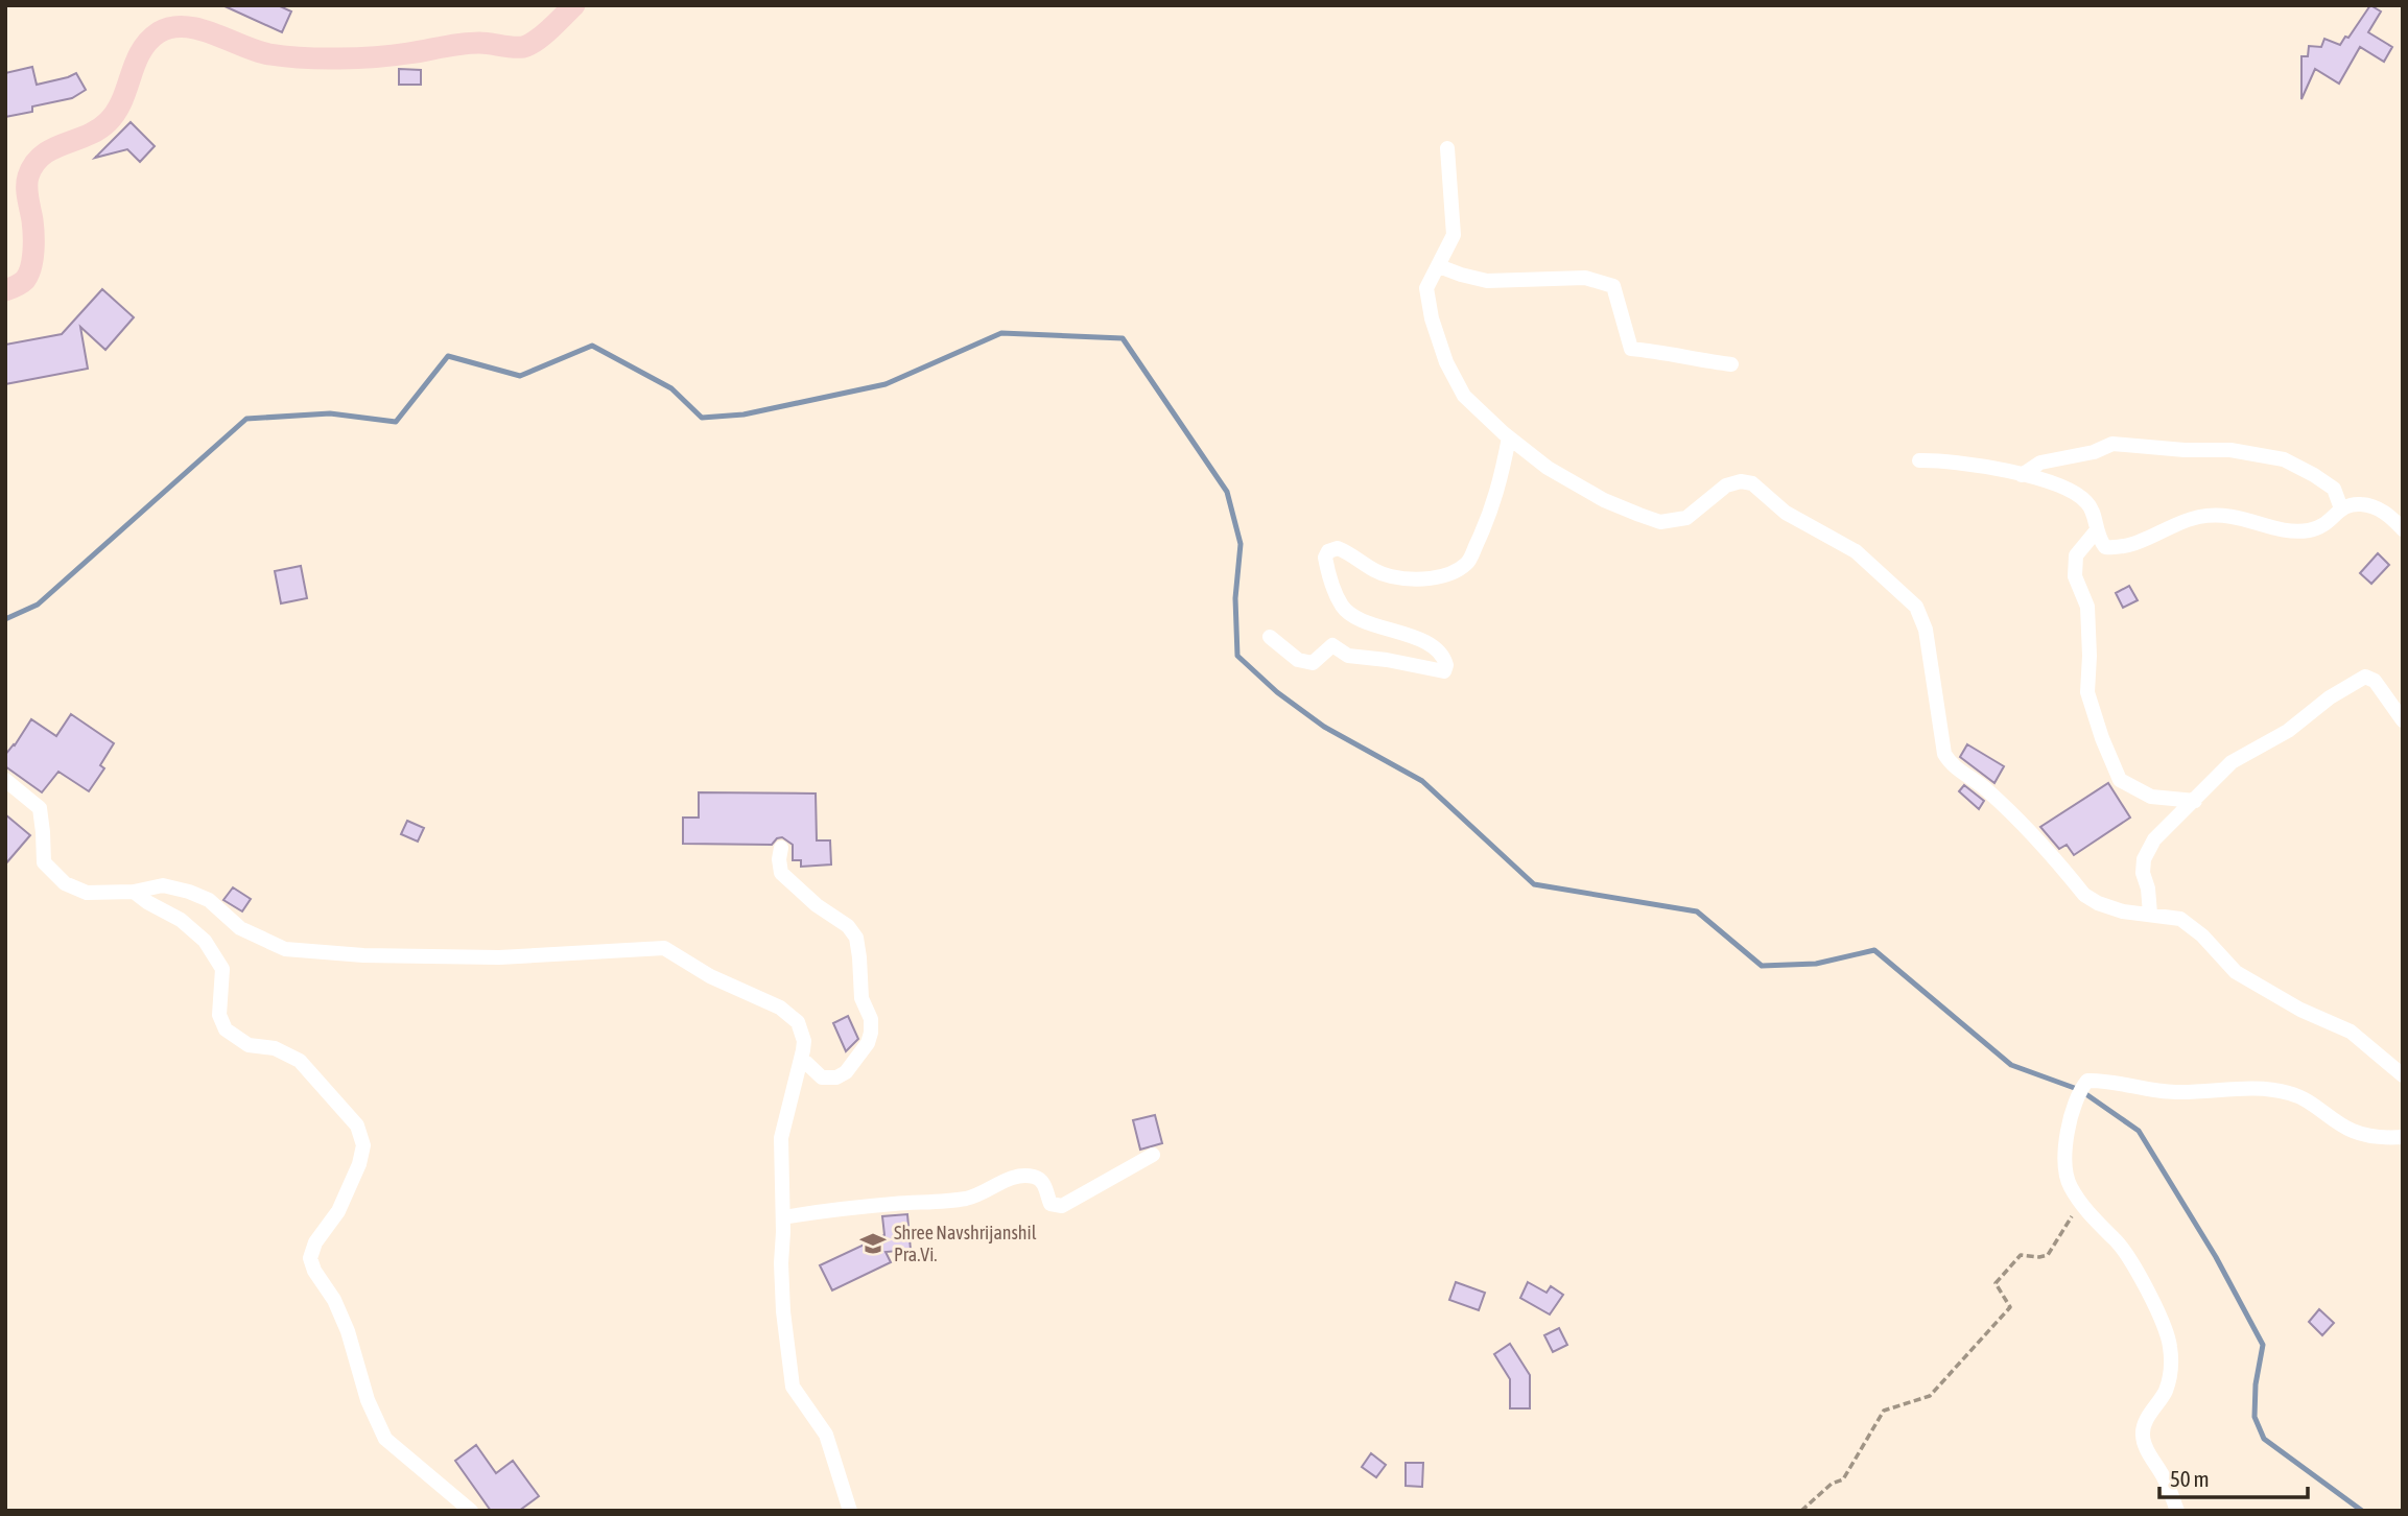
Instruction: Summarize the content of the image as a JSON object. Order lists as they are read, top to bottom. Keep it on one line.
{"places":{"school or university":["Shree Navshrijanshil Pra.Vi."]},"scale_bar":"50 m"}
